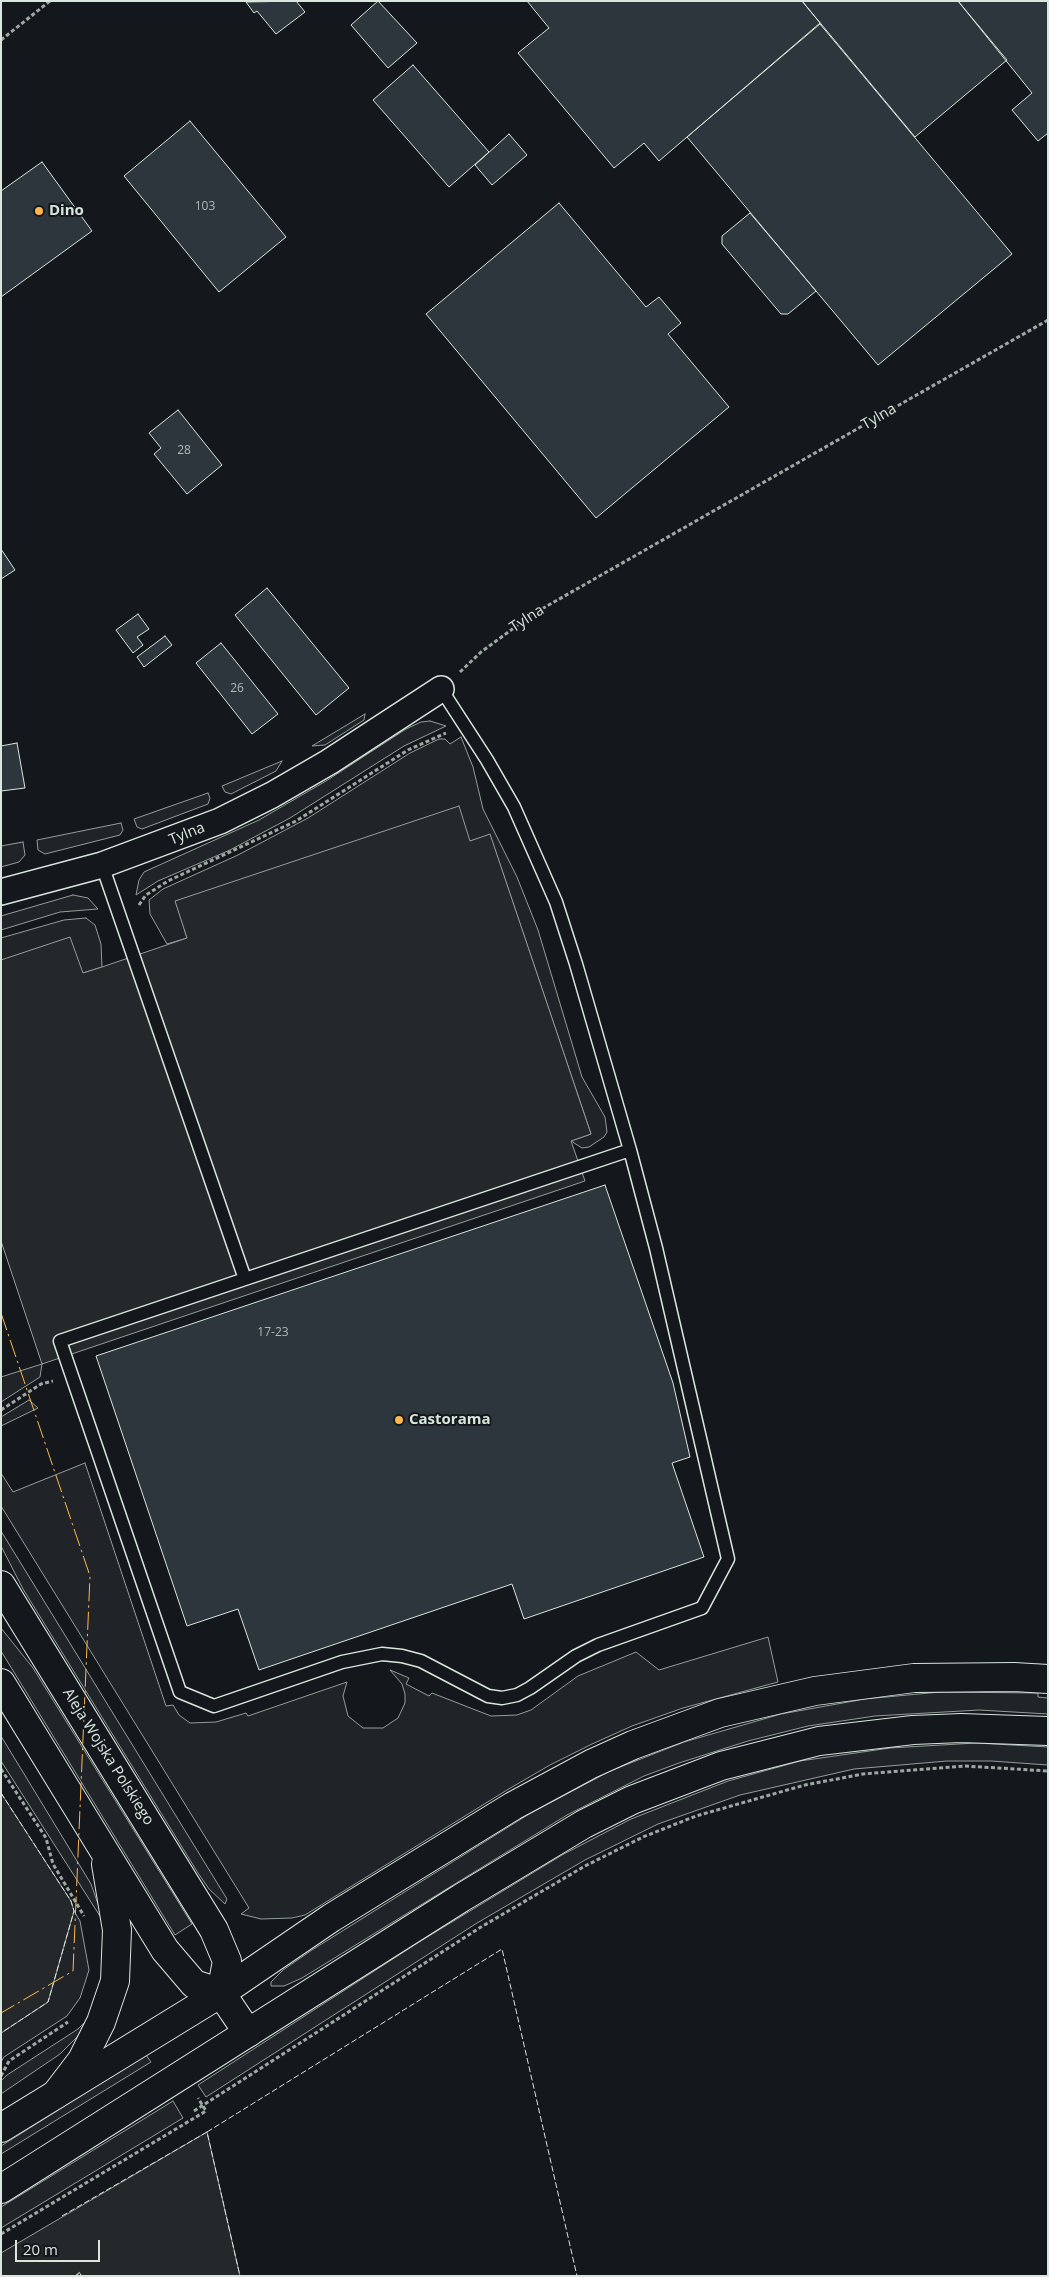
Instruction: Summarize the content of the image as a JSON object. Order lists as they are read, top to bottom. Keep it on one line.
{"streets":{"main road":["Aleja Wojska Polskiego"],"street":["Tylna"]},"places":["Dino","Castorama"],"house_numbers":["103","28","26","17-23"],"scale_bar":"20 m"}
